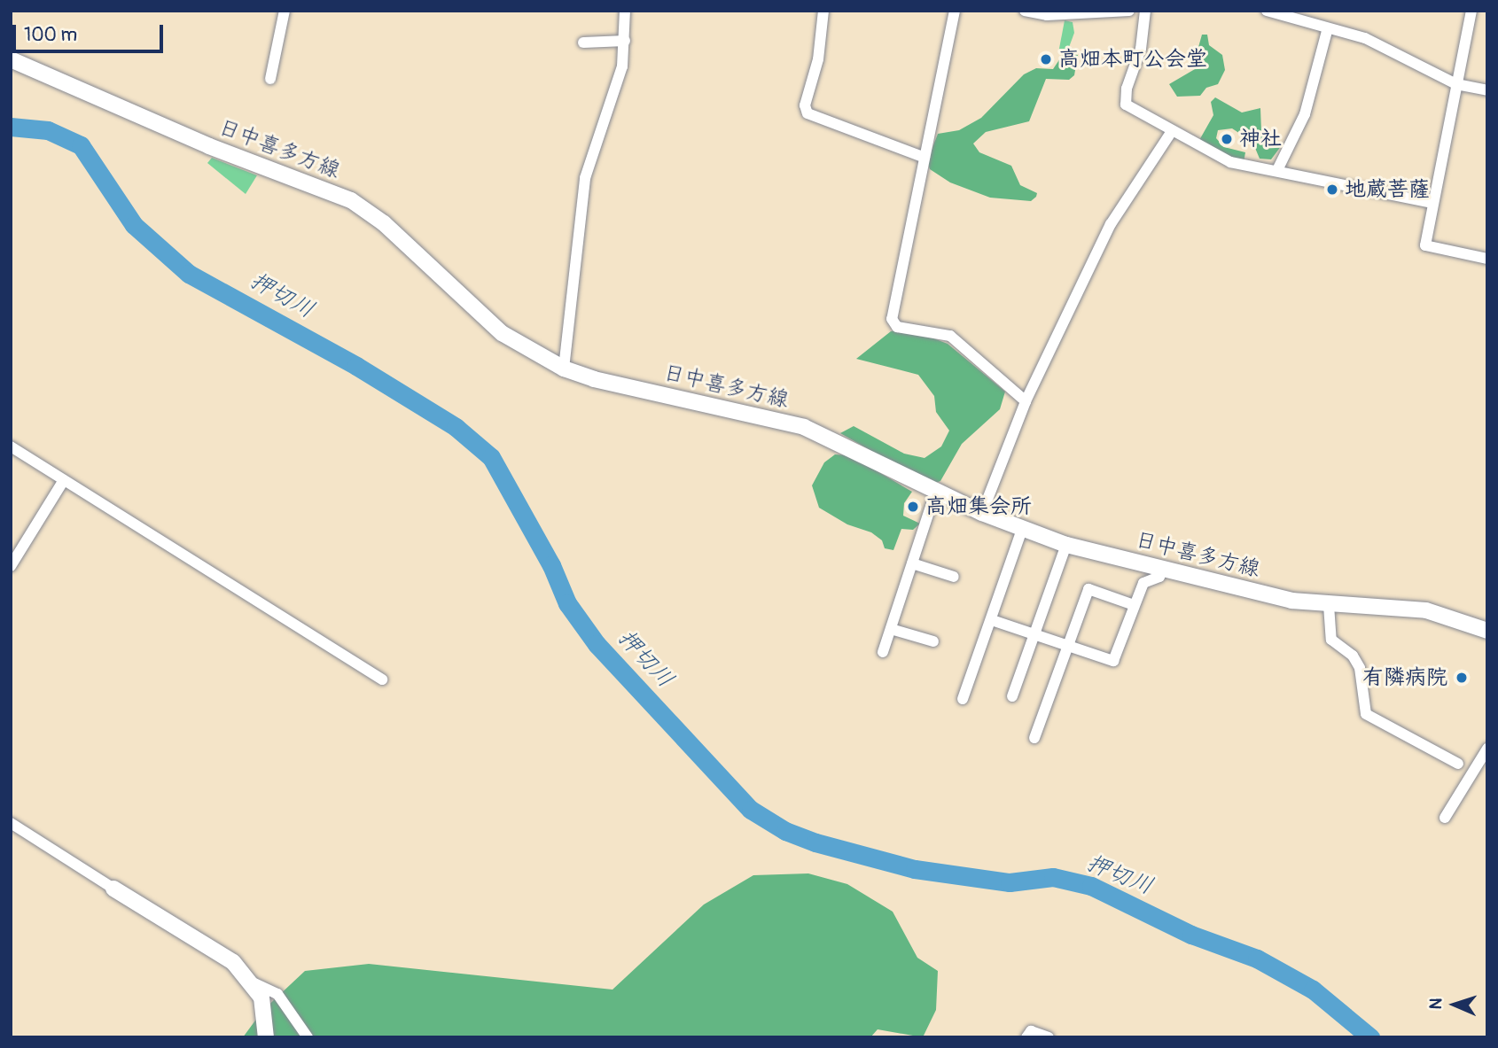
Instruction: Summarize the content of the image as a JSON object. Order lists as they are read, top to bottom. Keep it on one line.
{"streets":{"main road":["日中喜多方線"]},"water":["押切川"],"places":["高畑本町公会堂","神社","地蔵菩薩","高畑集会所","有隣病院"],"scale_bar":"100 m","north":"left"}
